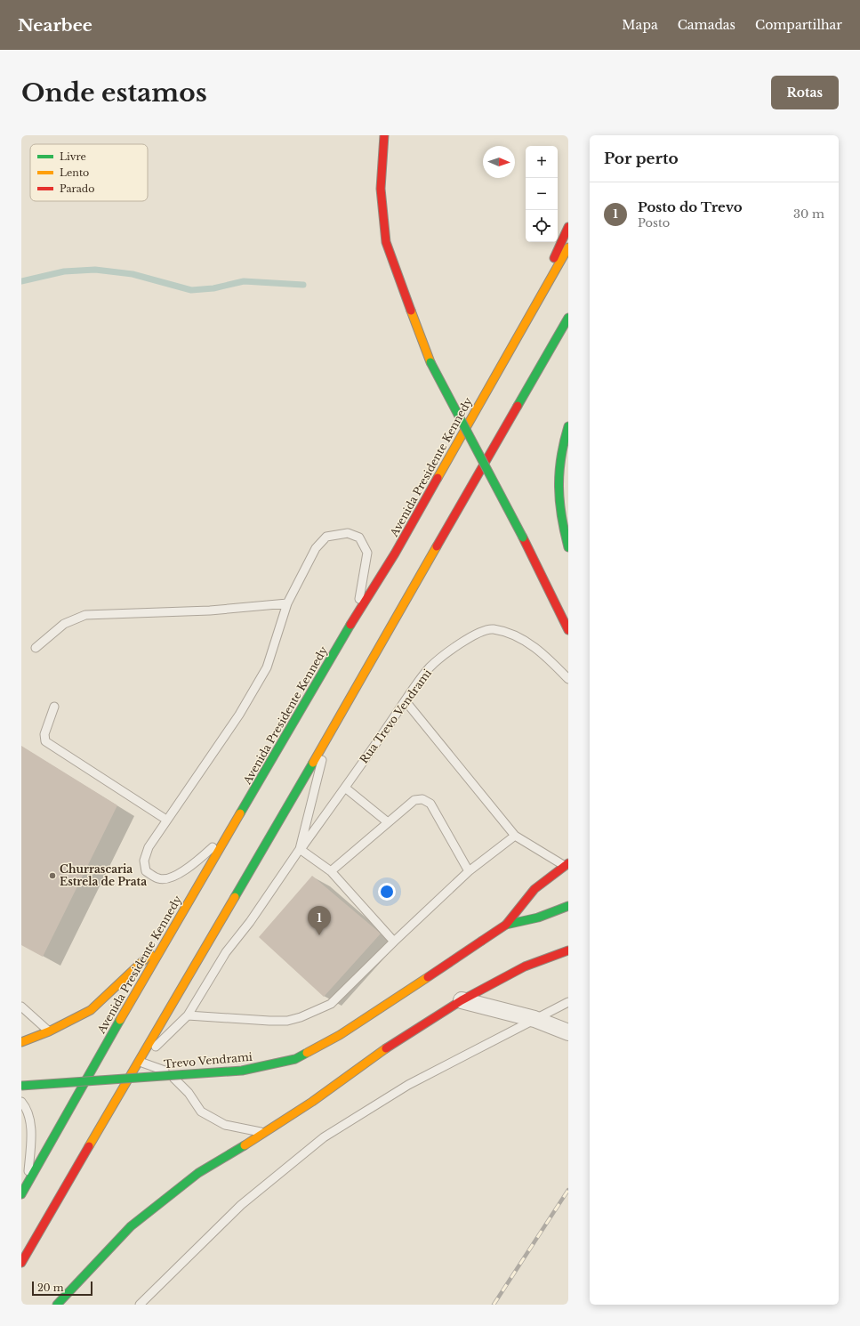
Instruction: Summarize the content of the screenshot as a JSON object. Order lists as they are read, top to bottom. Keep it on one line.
{"streets":{"main road":["Avenida Presidente Kennedy","Trevo Vendrami"],"lane":["Rua Trevo Vendrami"]},"places":["Churrascaria Estrela de Prata"],"legend":["Livre","Lento","Parado"],"scale_bar":"20 m","north":"right","page":{"header":"Nearbee","nav":["Mapa","Camadas","Compartilhar"],"buttons":"Rotas","title":"Onde estamos","heading":"Por perto","map_buttons":["+","−"],"list":[{"mark":"1","name":"Posto do Trevo","note":"Posto","value":"30 m"}],"pins":"1","scale":"20 m"}}
